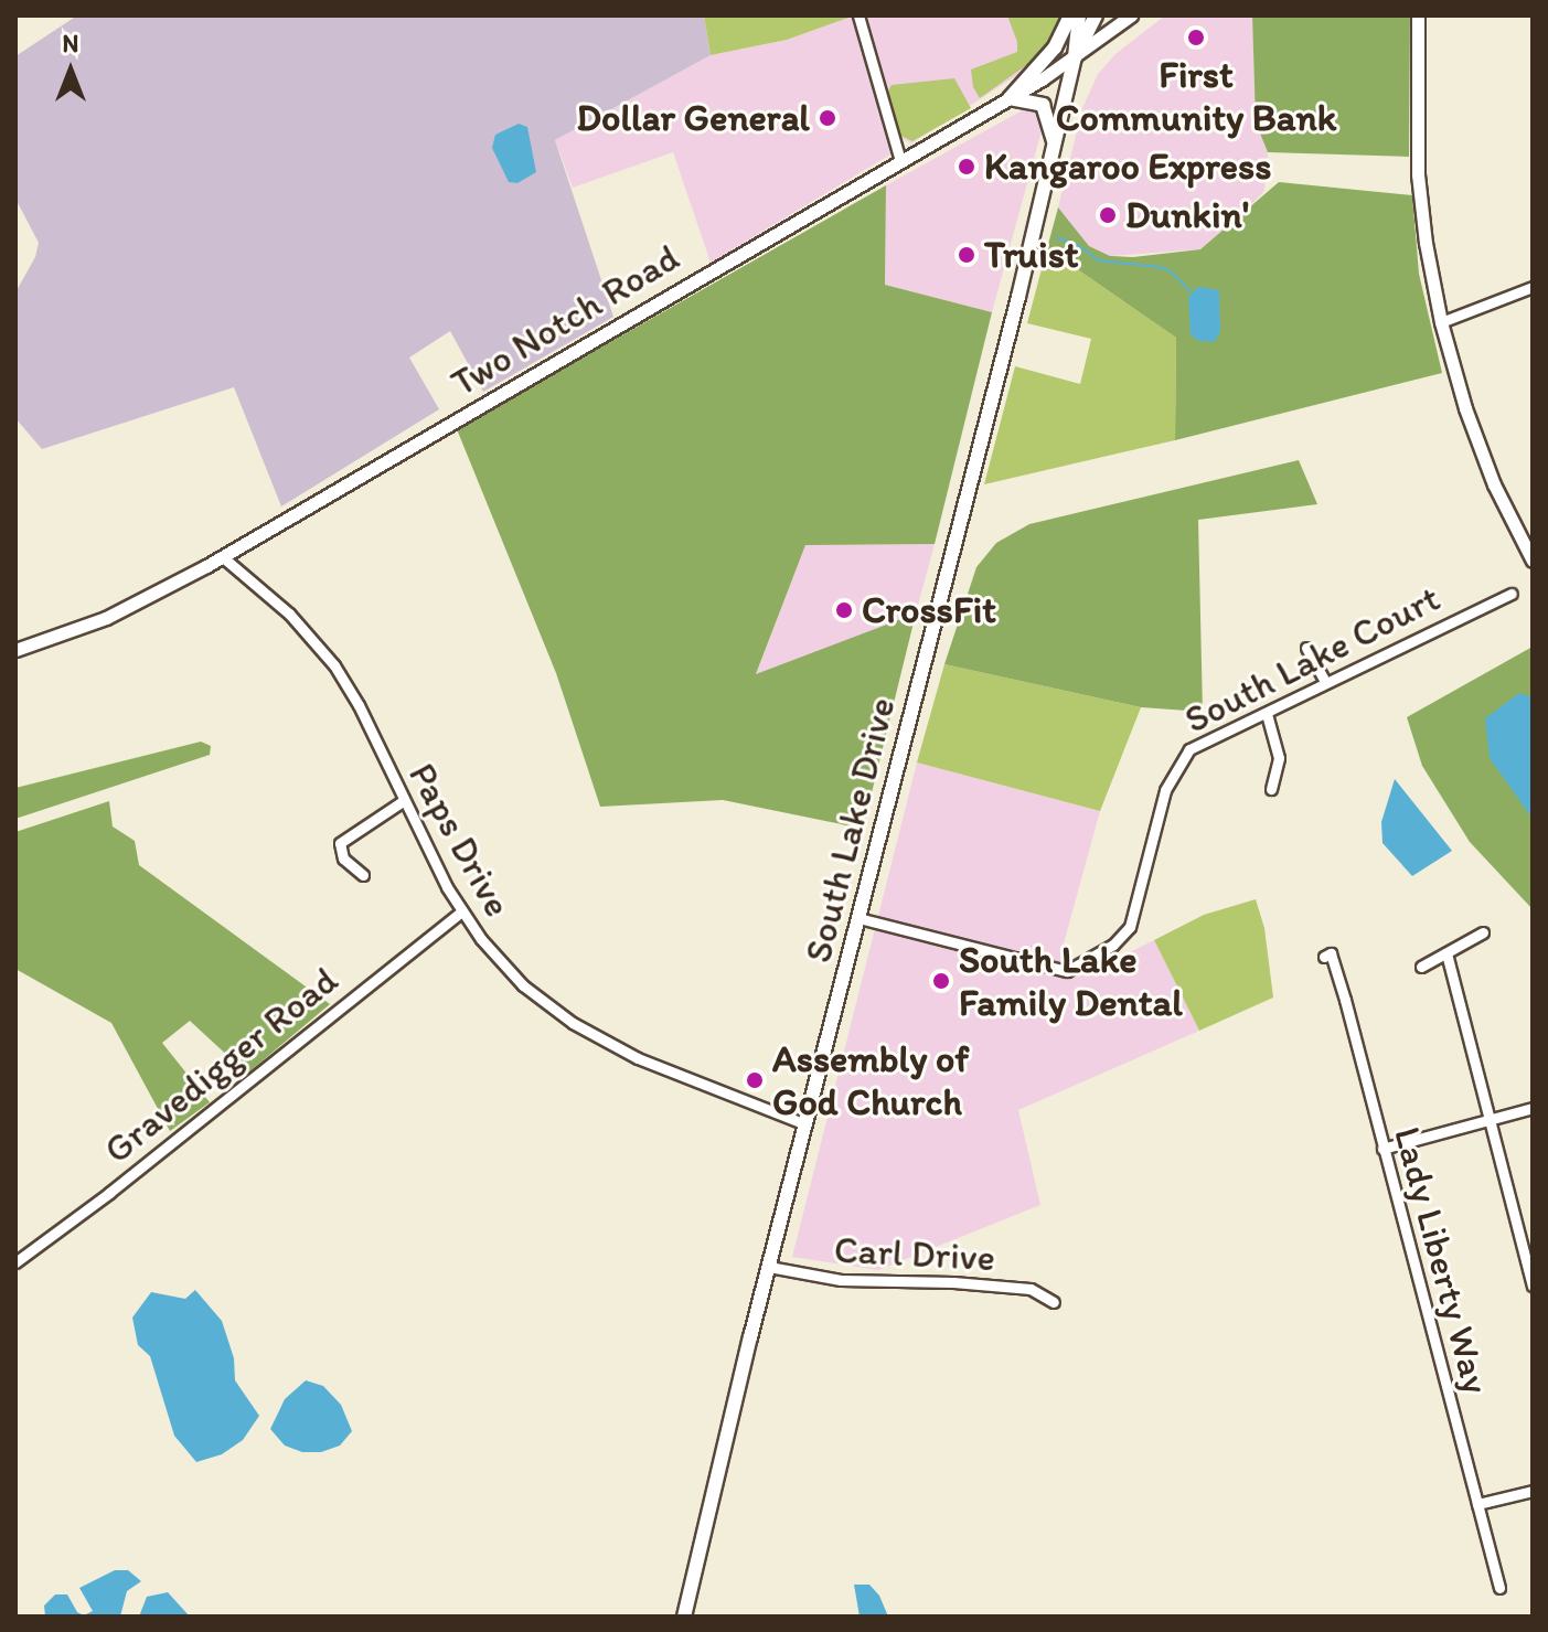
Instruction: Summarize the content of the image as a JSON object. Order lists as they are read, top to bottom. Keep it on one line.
{"streets":{"main road":["South Lake Drive"],"street":["Two Notch Road","South Lake Court","Paps Drive","Gravedigger Road","Carl Drive","Lady Liberty Way"]},"crossings":[["Two Notch Road","South Lake Drive"],["Two Notch Road","Paps Drive"],["South Lake Court","South Lake Drive"],["South Lake Drive","Paps Drive"],["South Lake Drive","Carl Drive"],["Paps Drive","Gravedigger Road"]],"places":["First Community Bank","Dollar General","Kangaroo Express","Dunkin'","Truist","CrossFit","South Lake Family Dental","Assembly of God Church"],"north":"top"}
